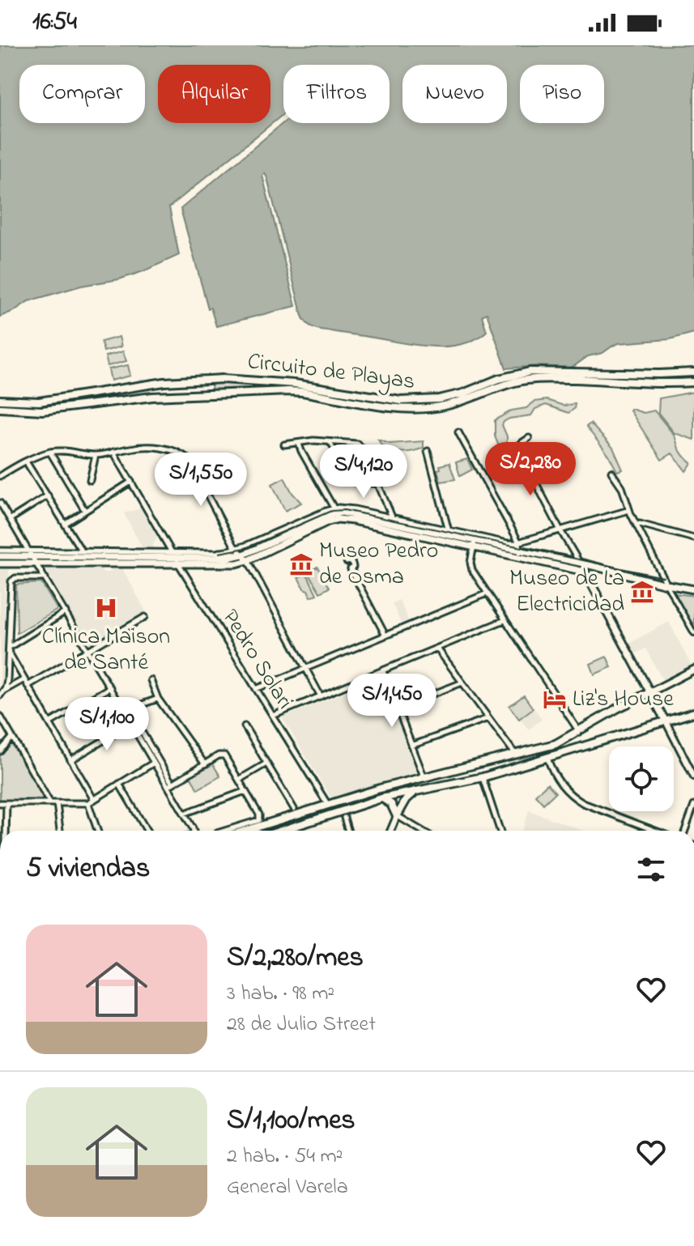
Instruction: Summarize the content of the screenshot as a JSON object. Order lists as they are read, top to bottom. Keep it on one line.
{"streets":{"main road":["Circuito de Playas"],"street":["Pedro Solari"]},"places":{"museum":["Museo Pedro de Osma","Museo de La Electricidad"],"hospital":["Clínica Maison de Santé"],"hotel":["Liz's House"]},"page":{"status":"16:54","chip":["Comprar","Alquilar","Filtros","Nuevo","Piso"],"price":["S/2,280","S/4,120","S/1,550","S/1,450","S/1,100"],"heading":"5 viviendas","list":[{"name":"S/2,280/mes","note":"3 hab. · 98 m² · 28 de Julio Street"},{"name":"S/1,100/mes","note":"2 hab. · 54 m² · General Varela"}]}}
